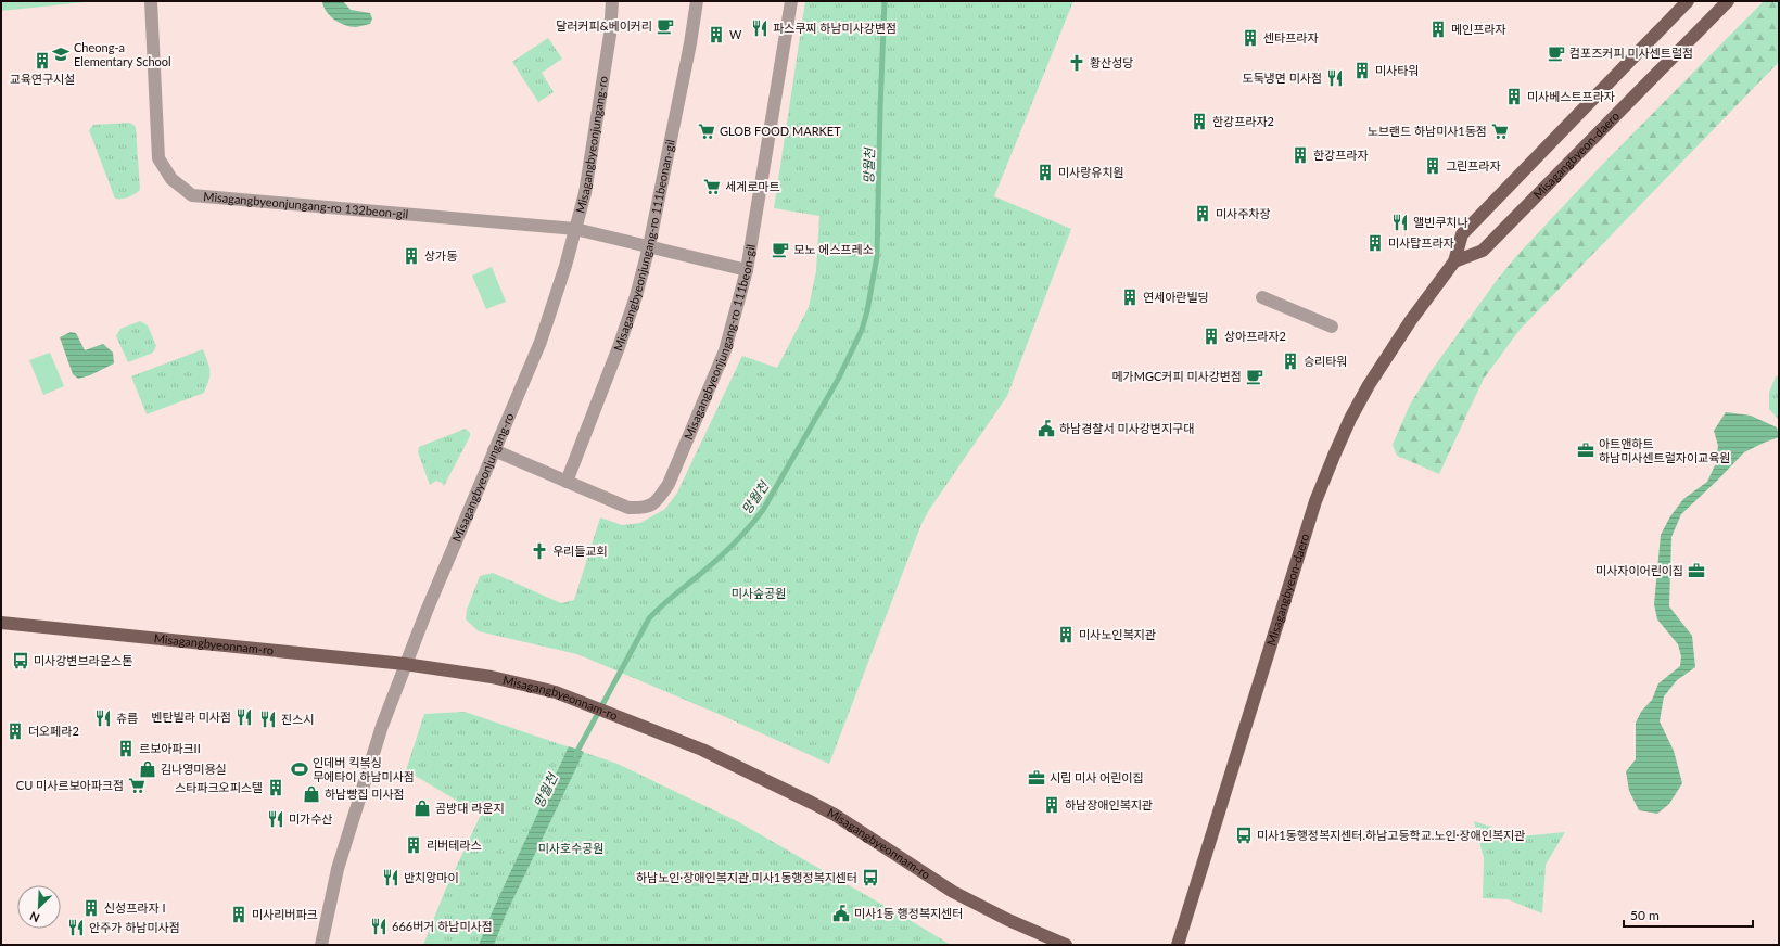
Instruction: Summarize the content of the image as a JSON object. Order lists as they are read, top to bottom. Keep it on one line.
{"streets":{"main road":["Misagangbyeon-daero","Misagangbyeonnam-ro"],"street":["Misagangbyeonjungang-ro","Misagangbyeonjungang-ro 132beon-gil","Misagangbyeonjungang-ro 111beonan-gil","Misagangbyeonjungang-ro 111beon-gil"]},"crossings":[["Misagangbyeonjungang-ro","Misagangbyeonjungang-ro 132beon-gil"],["Misagangbyeonjungang-ro","Misagangbyeonjungang-ro 111beon-gil"],["Misagangbyeonjungang-ro","Misagangbyeonnam-ro"],["Misagangbyeonjungang-ro 132beon-gil","Misagangbyeonjungang-ro 111beonan-gil"],["Misagangbyeonjungang-ro 132beon-gil","Misagangbyeonjungang-ro 111beon-gil"],["Misagangbyeonjungang-ro 111beonan-gil","Misagangbyeonjungang-ro 111beon-gil"]],"water":["망월천"],"parks":["미사숲공원","미사호수공원"],"places":{"cafe":["달러커피&베이커리","컴포즈커피 미사센트럴점","모노 에스프레소","메가MGC커피 미사강변점"],"restaurant":["파스쿠찌 하남미사강변점","도둑냉면 미사점","앨빈쿠치나","벤탄빌라 미사점","츄릅","진스시","미가수산","반치앙마이","666버거 하남미사점","안주가 하남미사점"],"building":["메인프라자","W","센타프라자","교육연구시설","미사타워","미사베스트프라자","한강프라자2","한강프라자","그린프라자","미사랑유치원","미사주차장","미사탑프라자","상가동","연세아란빌딩","상아프라자2","승리타워","미사노인복지관","더오페라2","르보아파크II","스타파크오피스텔","하남장애인복지관","리버테라스","신성프라자 I","미사리버파크"],"school or university":["Cheong-a Elementary School"],"church":["황산성당","우리들교회"],"supermarket":["GLOB FOOD MARKET","노브랜드 하남미사1동점","세계로마트","CU 미사르보아파크점"],"public building":["하남경찰서 미사강변지구대","미사1동 행정복지센터"],"office":["아트앤하트 하남미사센트럴자이교육원","미사자이어린이집","시립 미사 어린이집"],"bus stop":["미사강변브라운스톤","미사1동행정복지센터.하남고등학교.노인·장애인복지관","하남노인·장애인복지관.미사1동행정복지센터"],"shop":["김나영미용실","하남빵집 미사점","곰방대 라운지"],"sports":["인데버 킥복싱 무에타이 하남미사점"]},"scale_bar":"50 m","north":"bottom left"}
